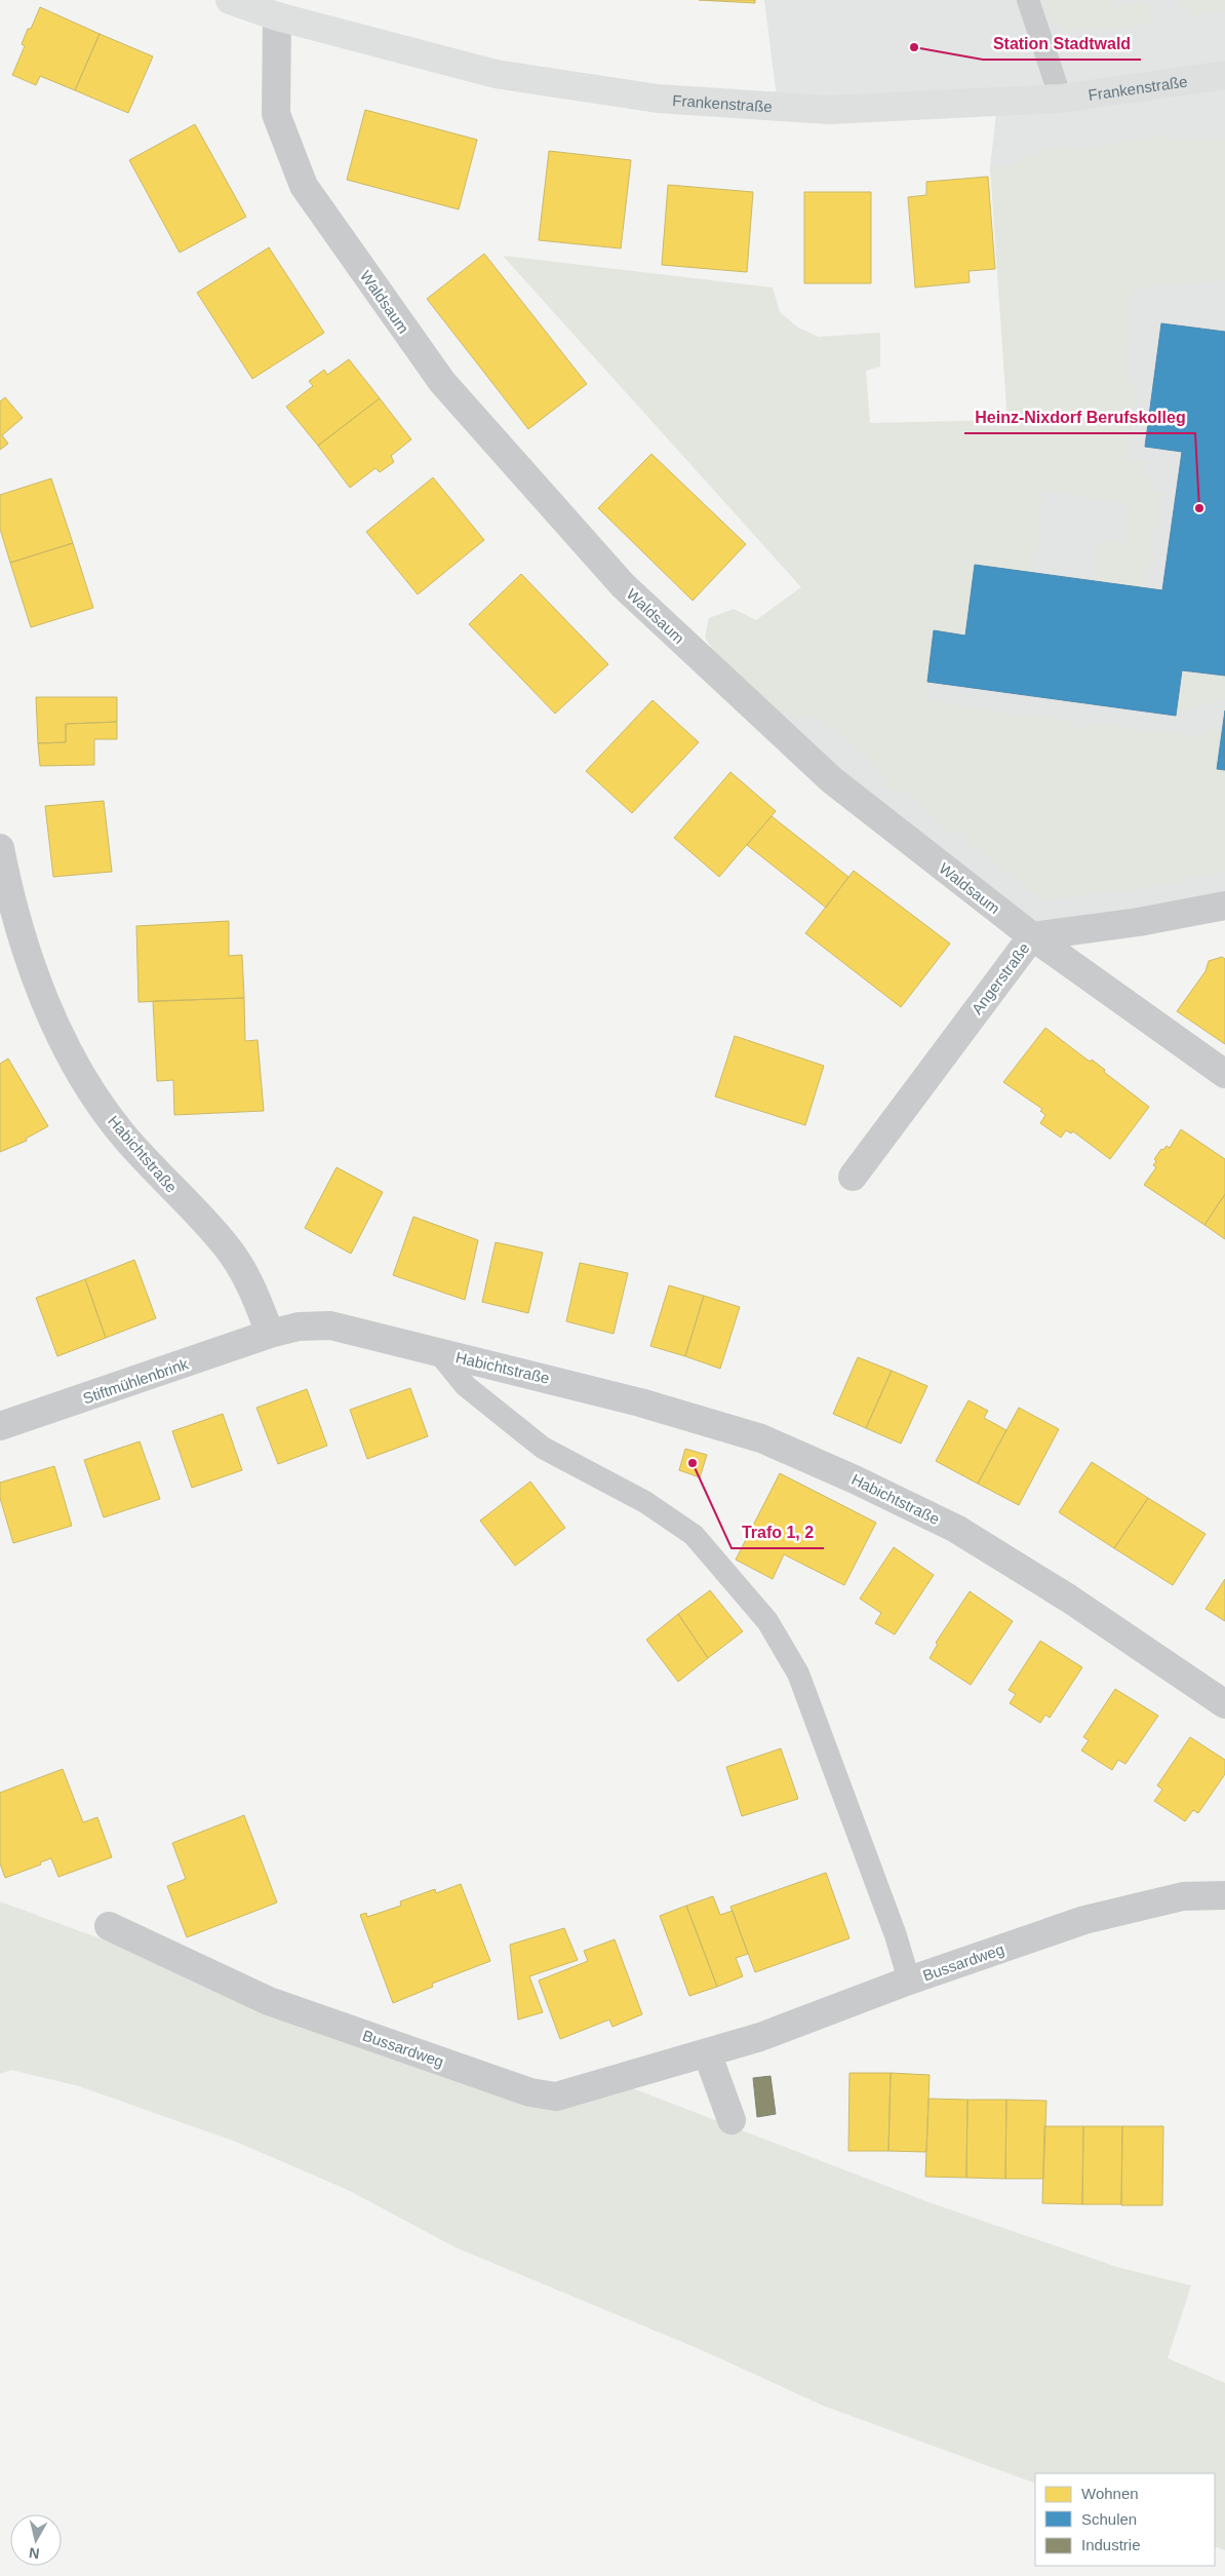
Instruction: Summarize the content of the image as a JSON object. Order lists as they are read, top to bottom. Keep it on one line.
{"streets":{"main road":["Frankenstraße"],"street":["Waldsaum","Angerstraße","Habichtstraße","Stiftmühlenbrink","Bussardweg"]},"crossings":[["Frankenstraße","Waldsaum"],["Waldsaum","Angerstraße"],["Habichtstraße","Stiftmühlenbrink"]],"places":["Station Stadtwald","Heinz-Nixdorf Berufskolleg","Trafo 1, 2"],"legend":["Wohnen","Schulen","Industrie"],"north":"bottom"}
